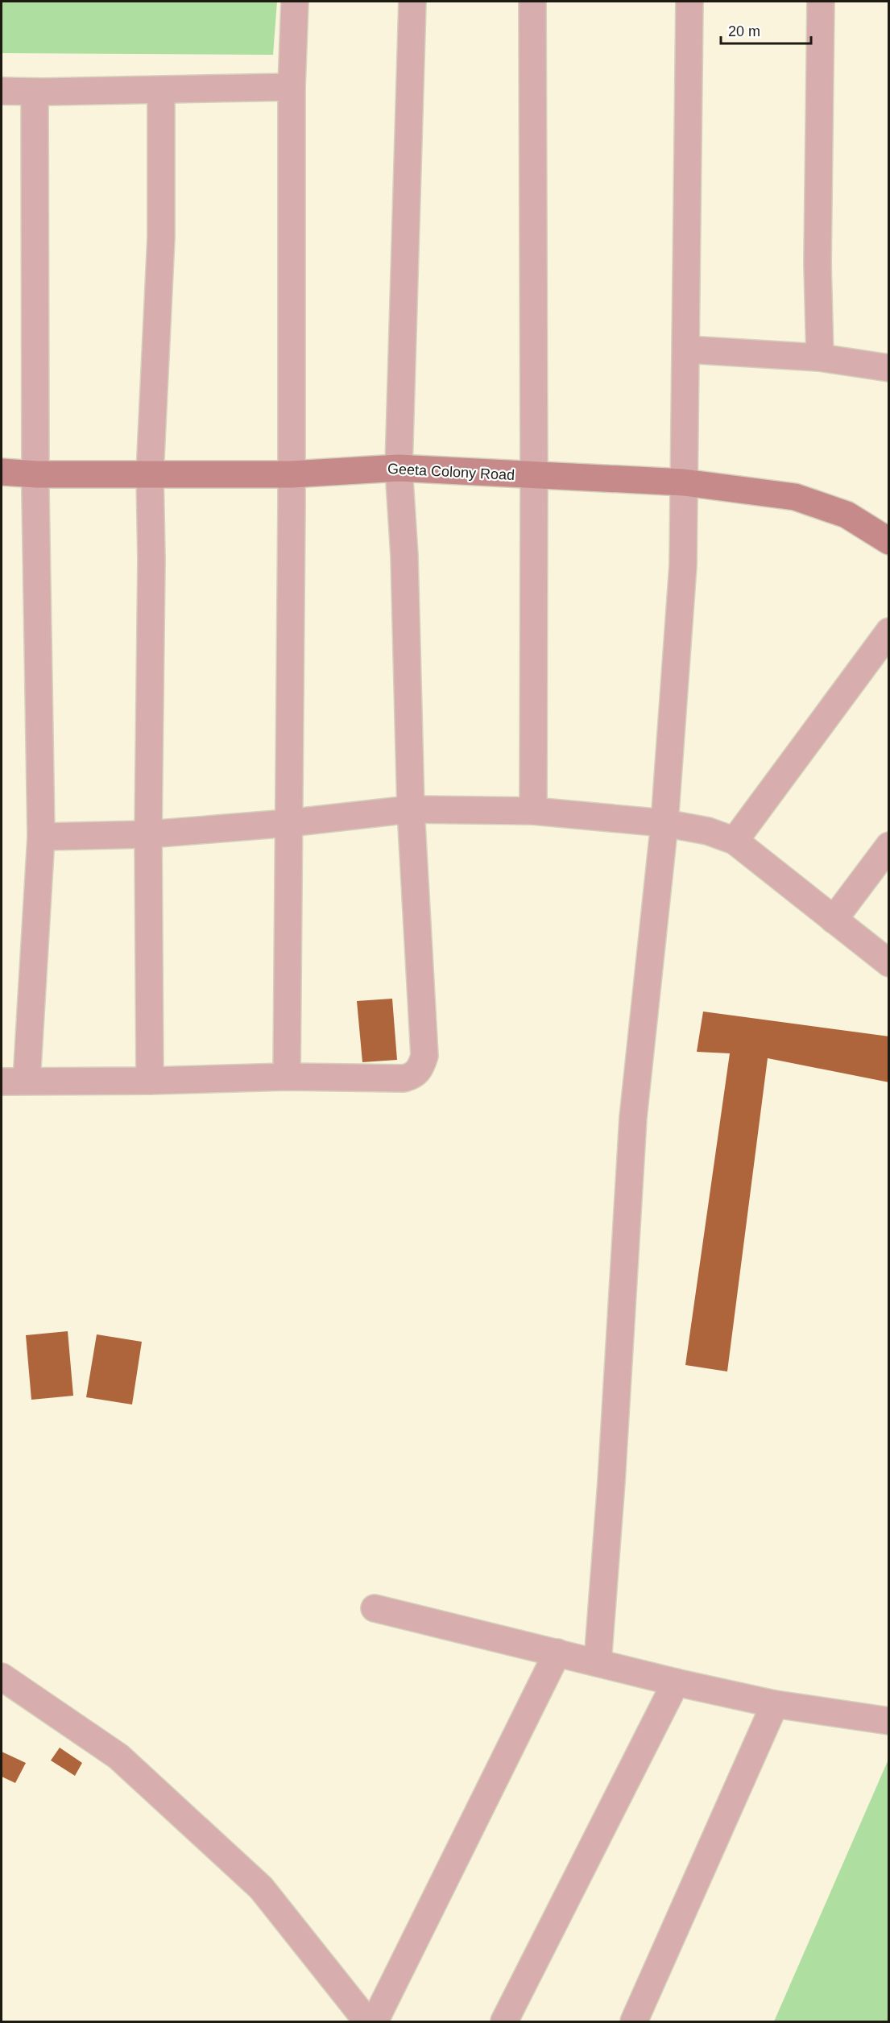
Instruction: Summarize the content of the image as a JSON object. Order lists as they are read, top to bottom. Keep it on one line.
{"streets":{"street":["Geeta Colony Road"]},"scale_bar":"20 m"}
